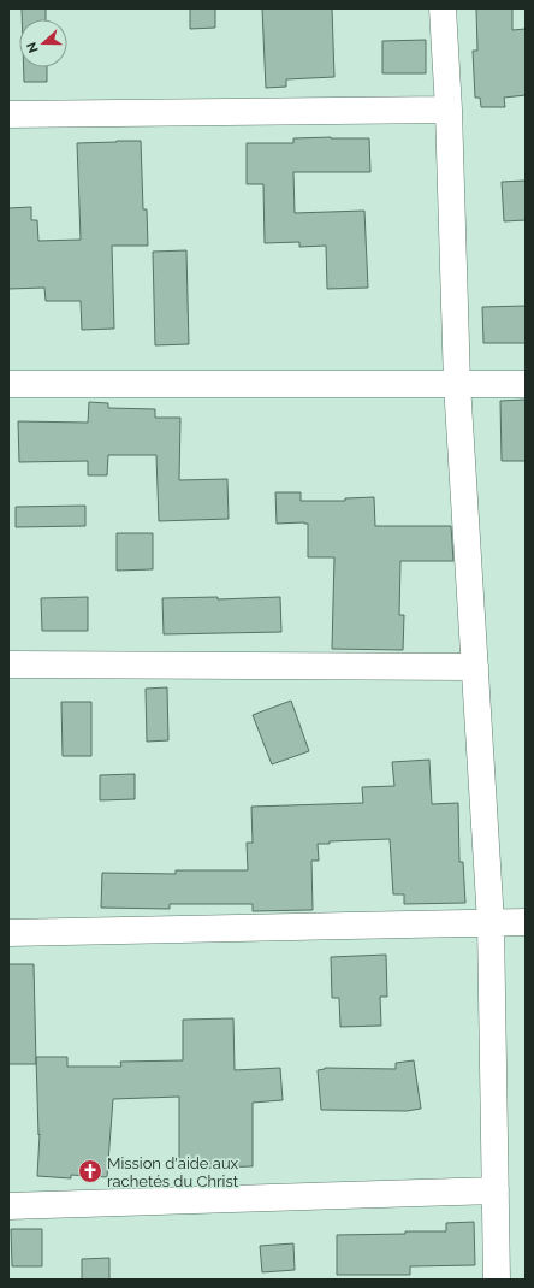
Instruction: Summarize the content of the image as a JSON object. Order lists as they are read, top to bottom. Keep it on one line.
{"places":{"church":["Mission d'aide aux rachetés du Christ"]},"north":"left"}
